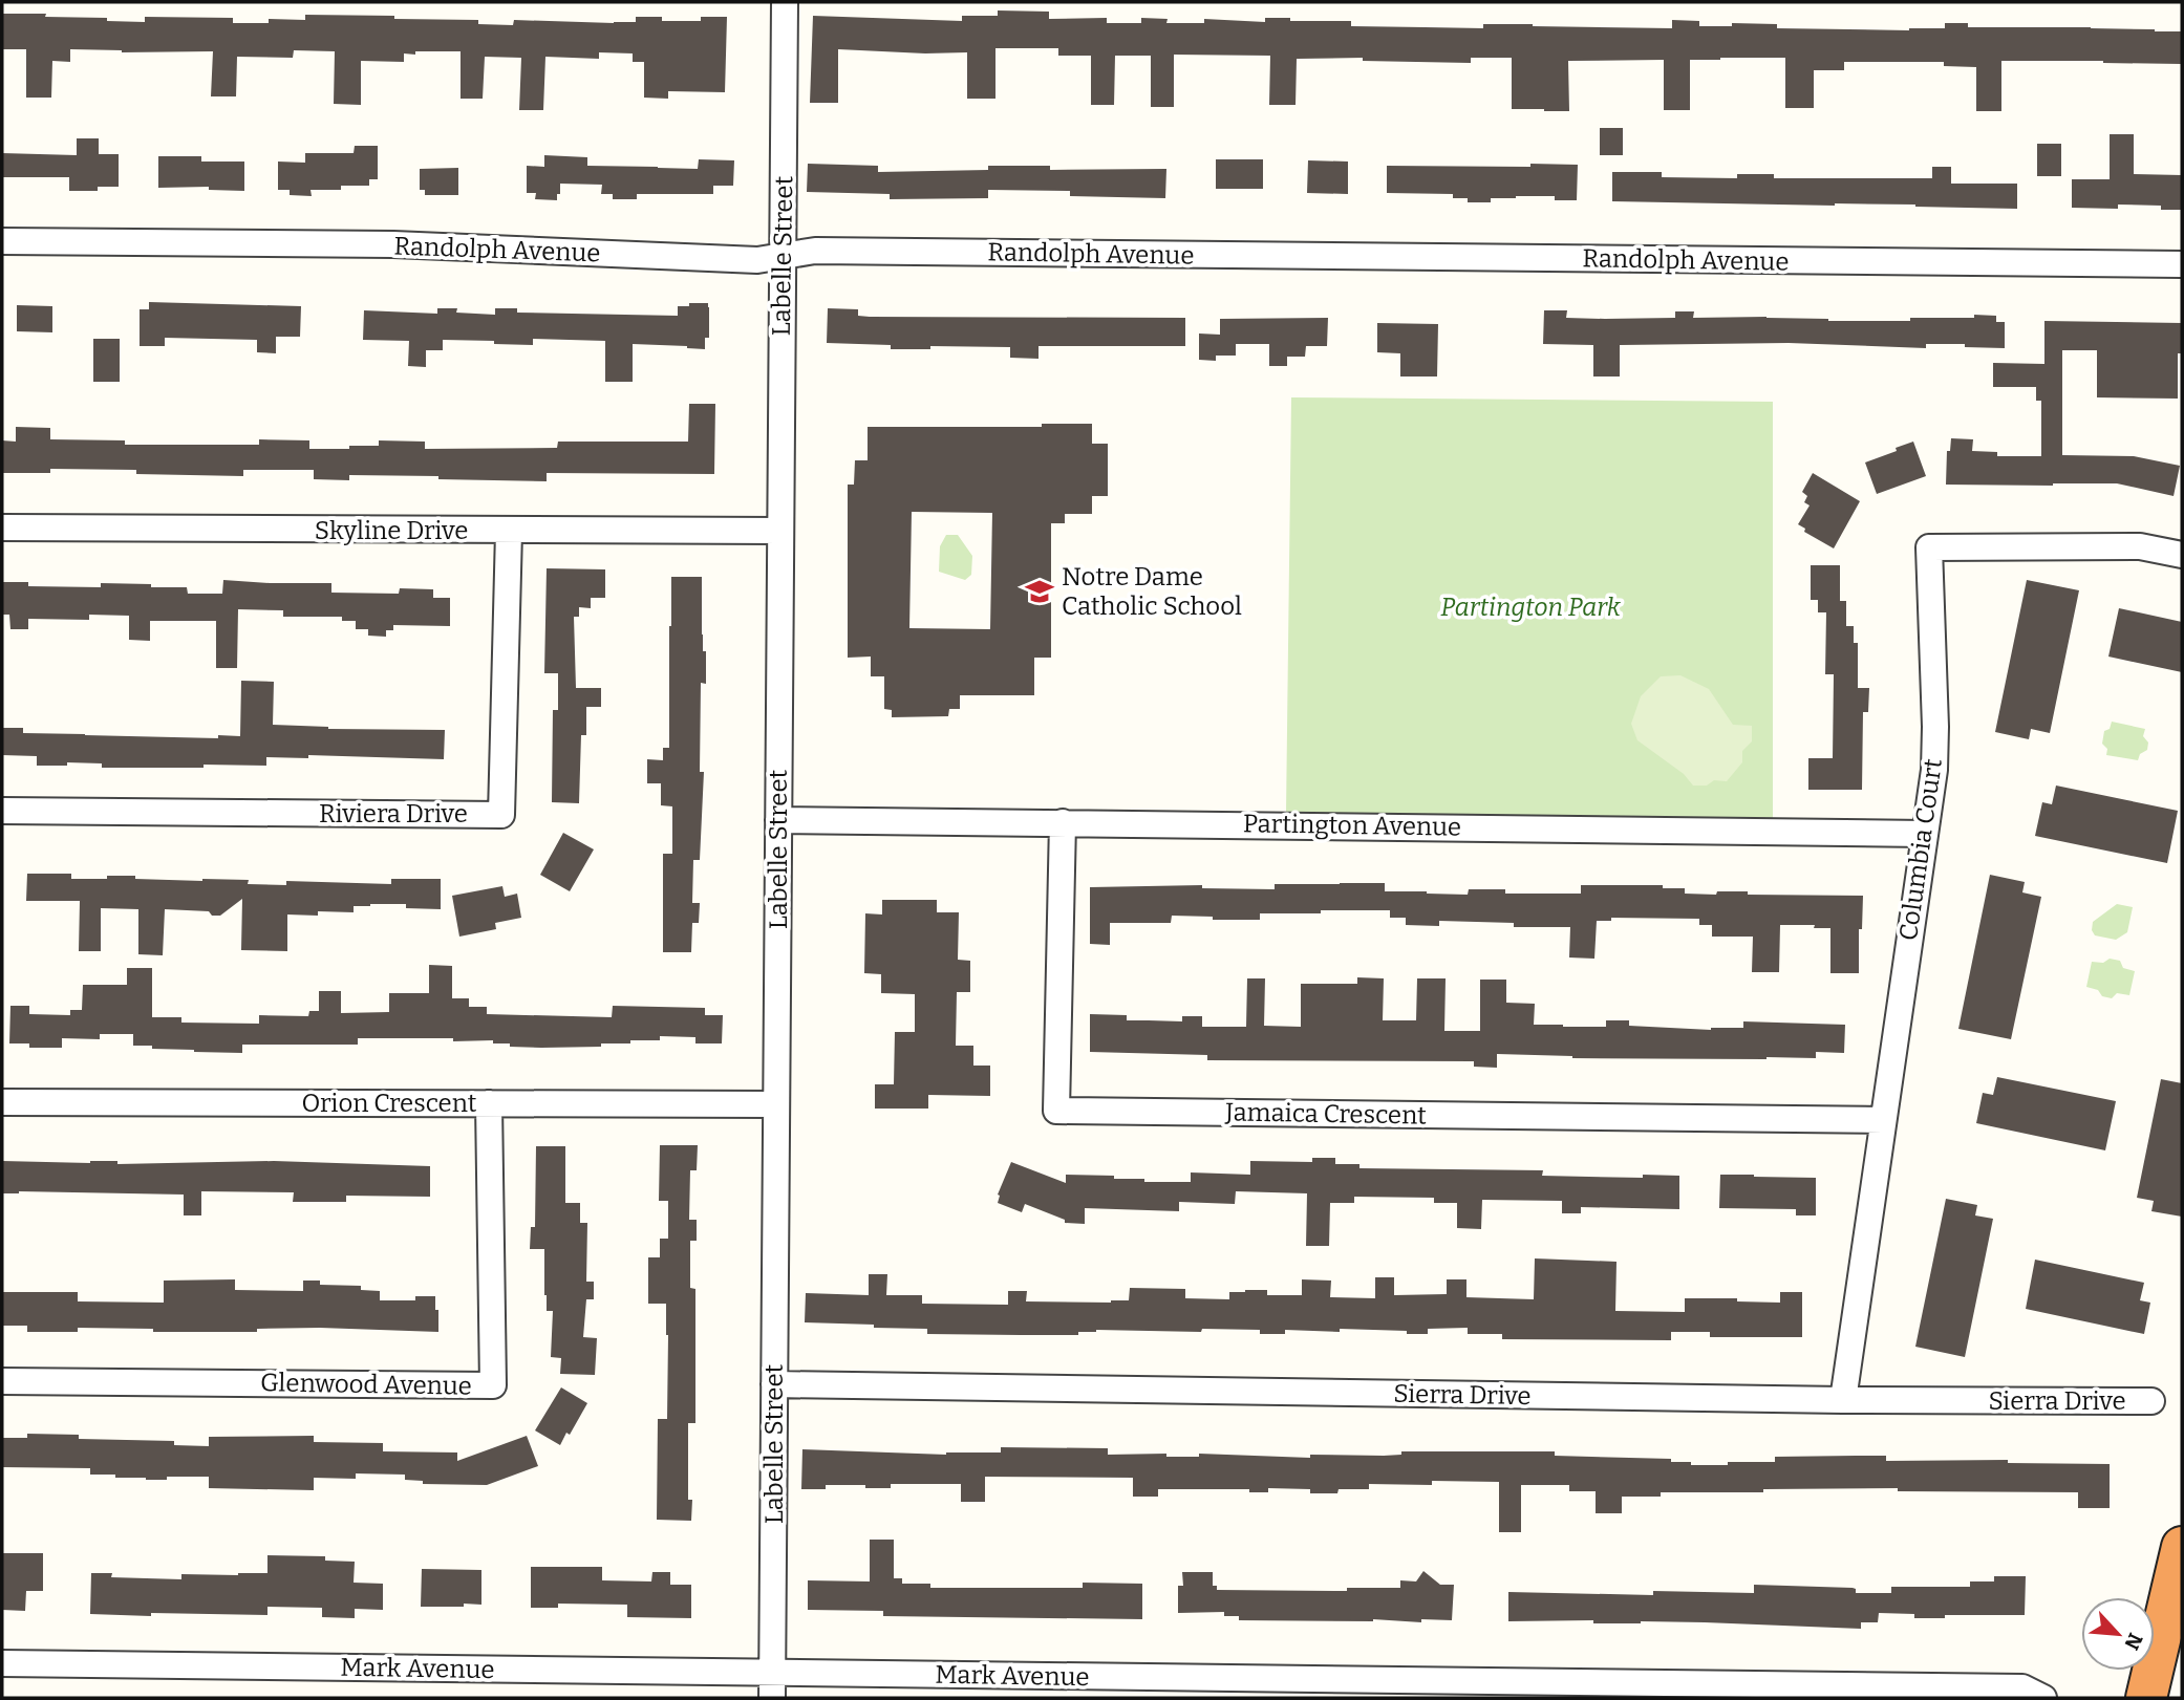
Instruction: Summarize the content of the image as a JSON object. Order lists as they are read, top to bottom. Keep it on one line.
{"streets":{"street":["Randolph Avenue","Labelle Street","Skyline Drive","Riviera Drive","Partington Avenue","Columbia Court","Orion Crescent","Jamaica Crescent","Glenwood Avenue","Sierra Drive","Mark Avenue"]},"crossings":[["Randolph Avenue","Labelle Street"],["Labelle Street","Skyline Drive"],["Labelle Street","Partington Avenue"],["Labelle Street","Orion Crescent"],["Labelle Street","Sierra Drive"],["Labelle Street","Mark Avenue"],["Skyline Drive","Riviera Drive"],["Partington Avenue","Columbia Court"],["Partington Avenue","Jamaica Crescent"],["Columbia Court","Jamaica Crescent"],["Columbia Court","Sierra Drive"],["Orion Crescent","Glenwood Avenue"]],"parks":["Partington Park"],"places":{"school or university":["Notre Dame Catholic School"]},"north":"bottom right"}
